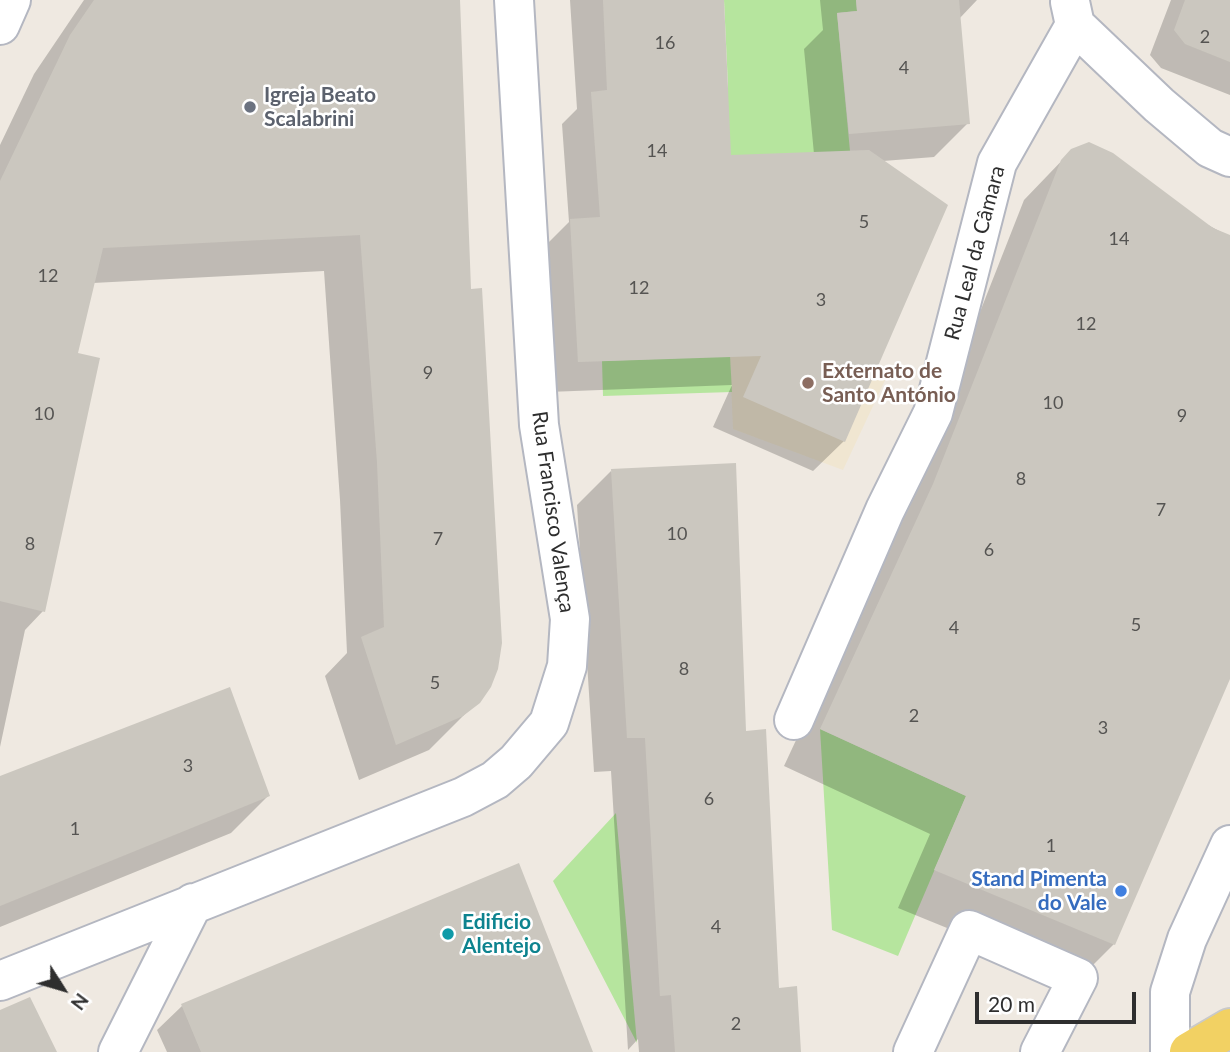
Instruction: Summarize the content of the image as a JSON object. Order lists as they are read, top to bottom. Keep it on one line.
{"streets":{"street":["Rua Leal da Câmara","Rua Francisco Valença"]},"places":["Igreja Beato Scalabrini","Externato de Santo António","Stand Pimenta do Vale","Edificio Alentejo"],"house_numbers":["2","16","4","14","5","14","12","12","3","12","9","10","10","9","8","7","10","7","8","6","5","4","8","5","2","3","3","6","1","1","4","2"],"scale_bar":"20 m","north":"bottom right"}
